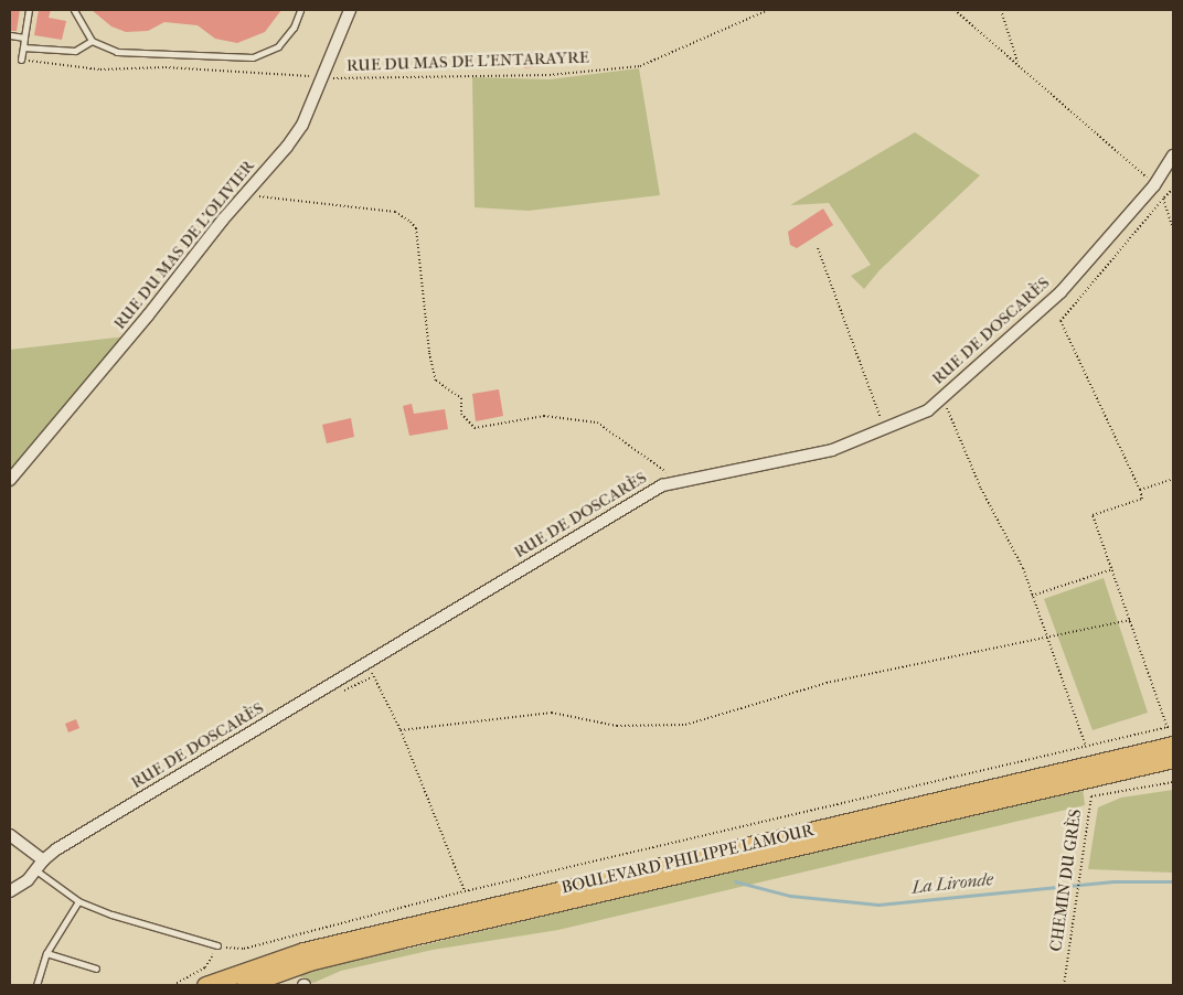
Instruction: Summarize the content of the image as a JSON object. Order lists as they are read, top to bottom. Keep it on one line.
{"streets":{"main road":["BOULEVARD PHILIPPE LAMOUR"],"street":["RUE DU MAS DE L'OLIVIER","RUE DE DOSCARÈS"],"path":["RUE DU MAS DE L'ENTARAYRE","CHEMIN DU GRÈS"]},"crossings":[["RUE DU MAS DE L'ENTARAYRE","RUE DU MAS DE L'OLIVIER"]],"water":["La Lironde"]}
